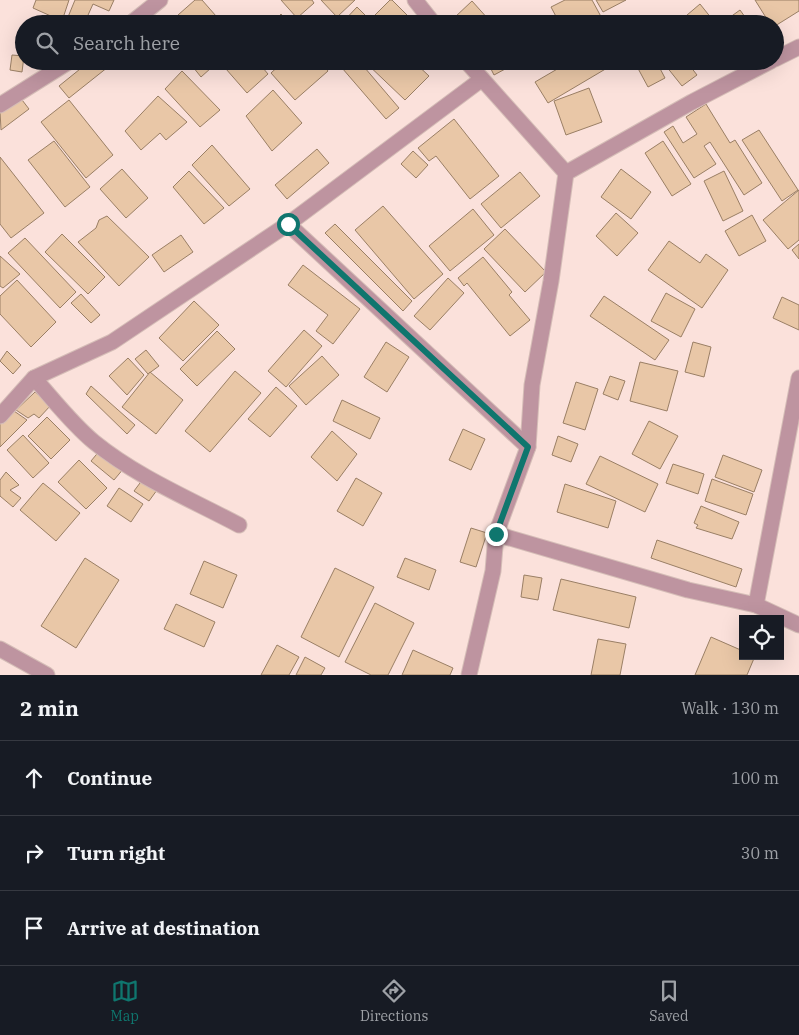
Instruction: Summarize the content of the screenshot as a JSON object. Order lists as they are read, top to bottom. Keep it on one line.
{"page":{"search":"Search here","heading":["2 min","Walk · 130 m"],"list":[["Continue","100 m"],["Turn right","30 m"],"Arrive at destination"],"nav":["Map","Directions","Saved"]}}
